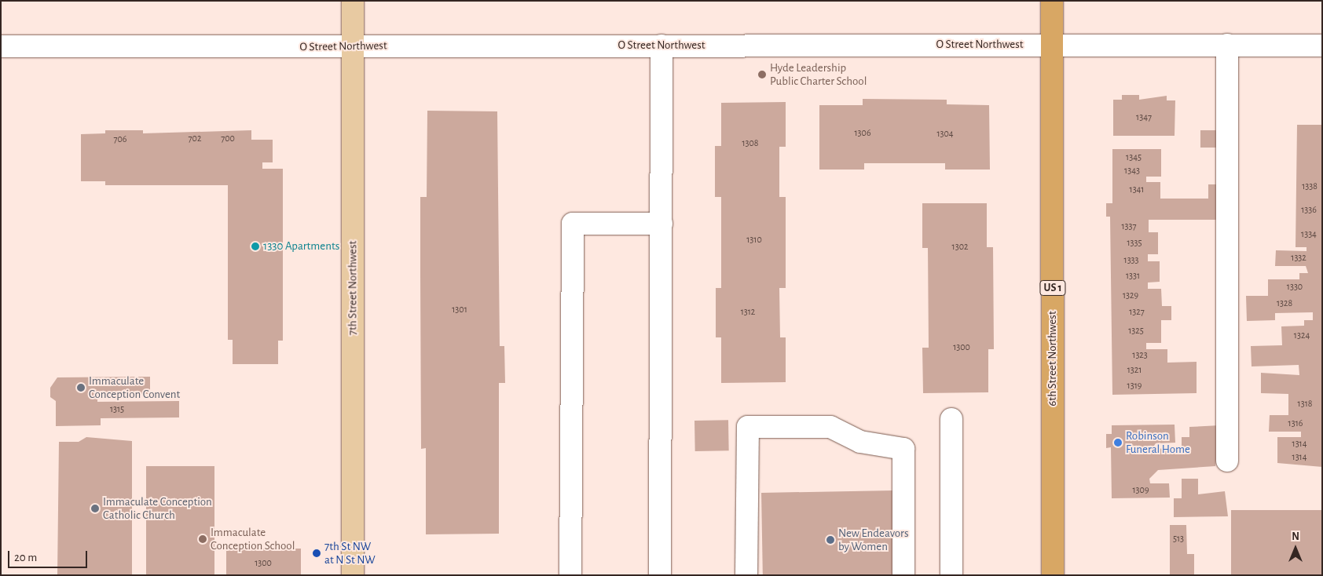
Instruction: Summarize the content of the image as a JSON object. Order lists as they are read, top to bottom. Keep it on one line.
{"streets":{"highway":["US 1","6th Street Northwest"],"main road":["7th Street Northwest"],"street":["O Street Northwest"]},"crossings":[["O Street Northwest","7th Street Northwest"],["O Street Northwest","6th Street Northwest"]],"places":["Hyde Leadership Public Charter School","1330 Apartments","Immaculate Conception Convent","Robinson Funeral Home","Immaculate Conception Catholic Church","Immaculate Conception School","New Endeavors by Women","7th St NW at N St NW"],"house_numbers":["1347","1306","1304","702","700","706","1308","1345","1343","1338","1341","1336","1337","1334","1310","1335","1302","1332","1333","1331","1330","1329","1328","1301","1312","1327","1325","1324","1300","1323","1321","1319","1318","1315","1316","1314","1314","1309","513","1300"],"scale_bar":"20 m","north":"top"}
